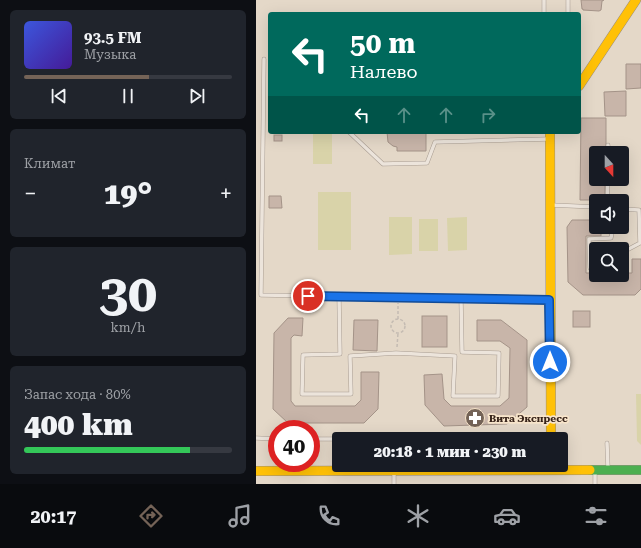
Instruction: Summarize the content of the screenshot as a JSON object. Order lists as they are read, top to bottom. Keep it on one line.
{"places":{"pharmacy":["Вита Экспресс"]},"north":"bottom","page":{"turn":["50 m","Налево"],"song":["93.5 FM","Музыка"],"tile":["Климат",["30","km/h"],["Запас хода · 80%","400 km"]],"heat":["−","19°","+"],"limit":"40","trip":"20:18 · 1 мин · 230 m","tabs":"20:17"}}
